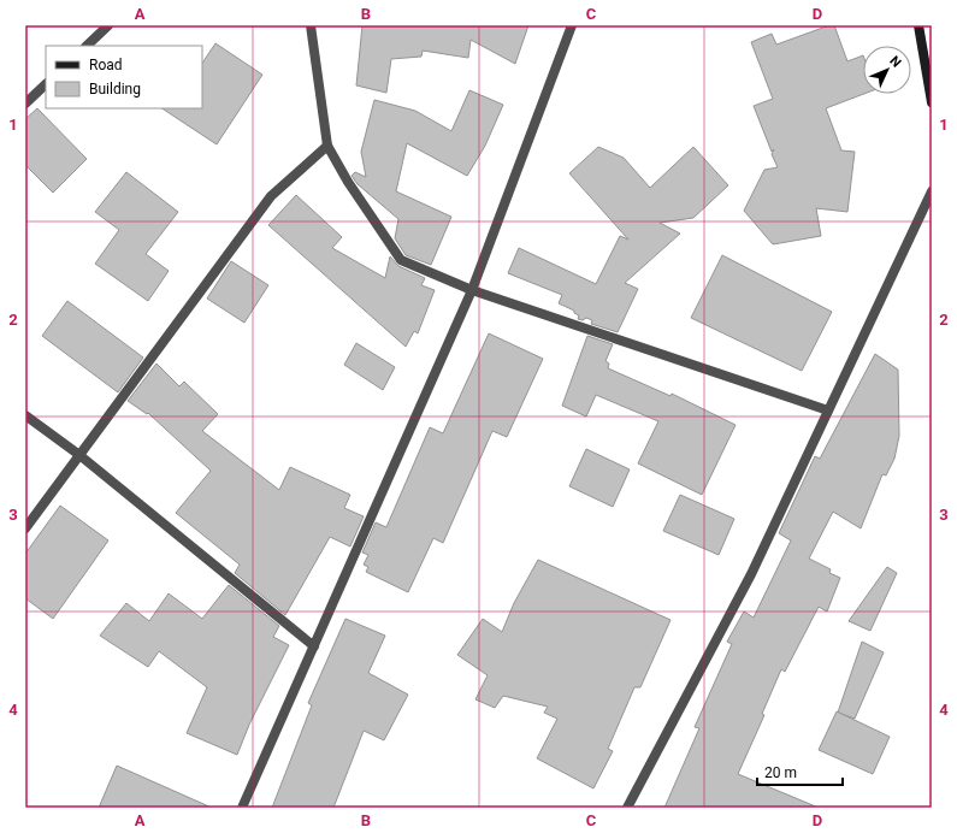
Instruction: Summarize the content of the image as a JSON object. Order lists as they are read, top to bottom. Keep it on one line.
{"legend":["Road","Building"],"scale_bar":"20 m","north":"top right","grid":{"columns":["A","B","C","D"],"rows":["1","2","3","4"]}}
